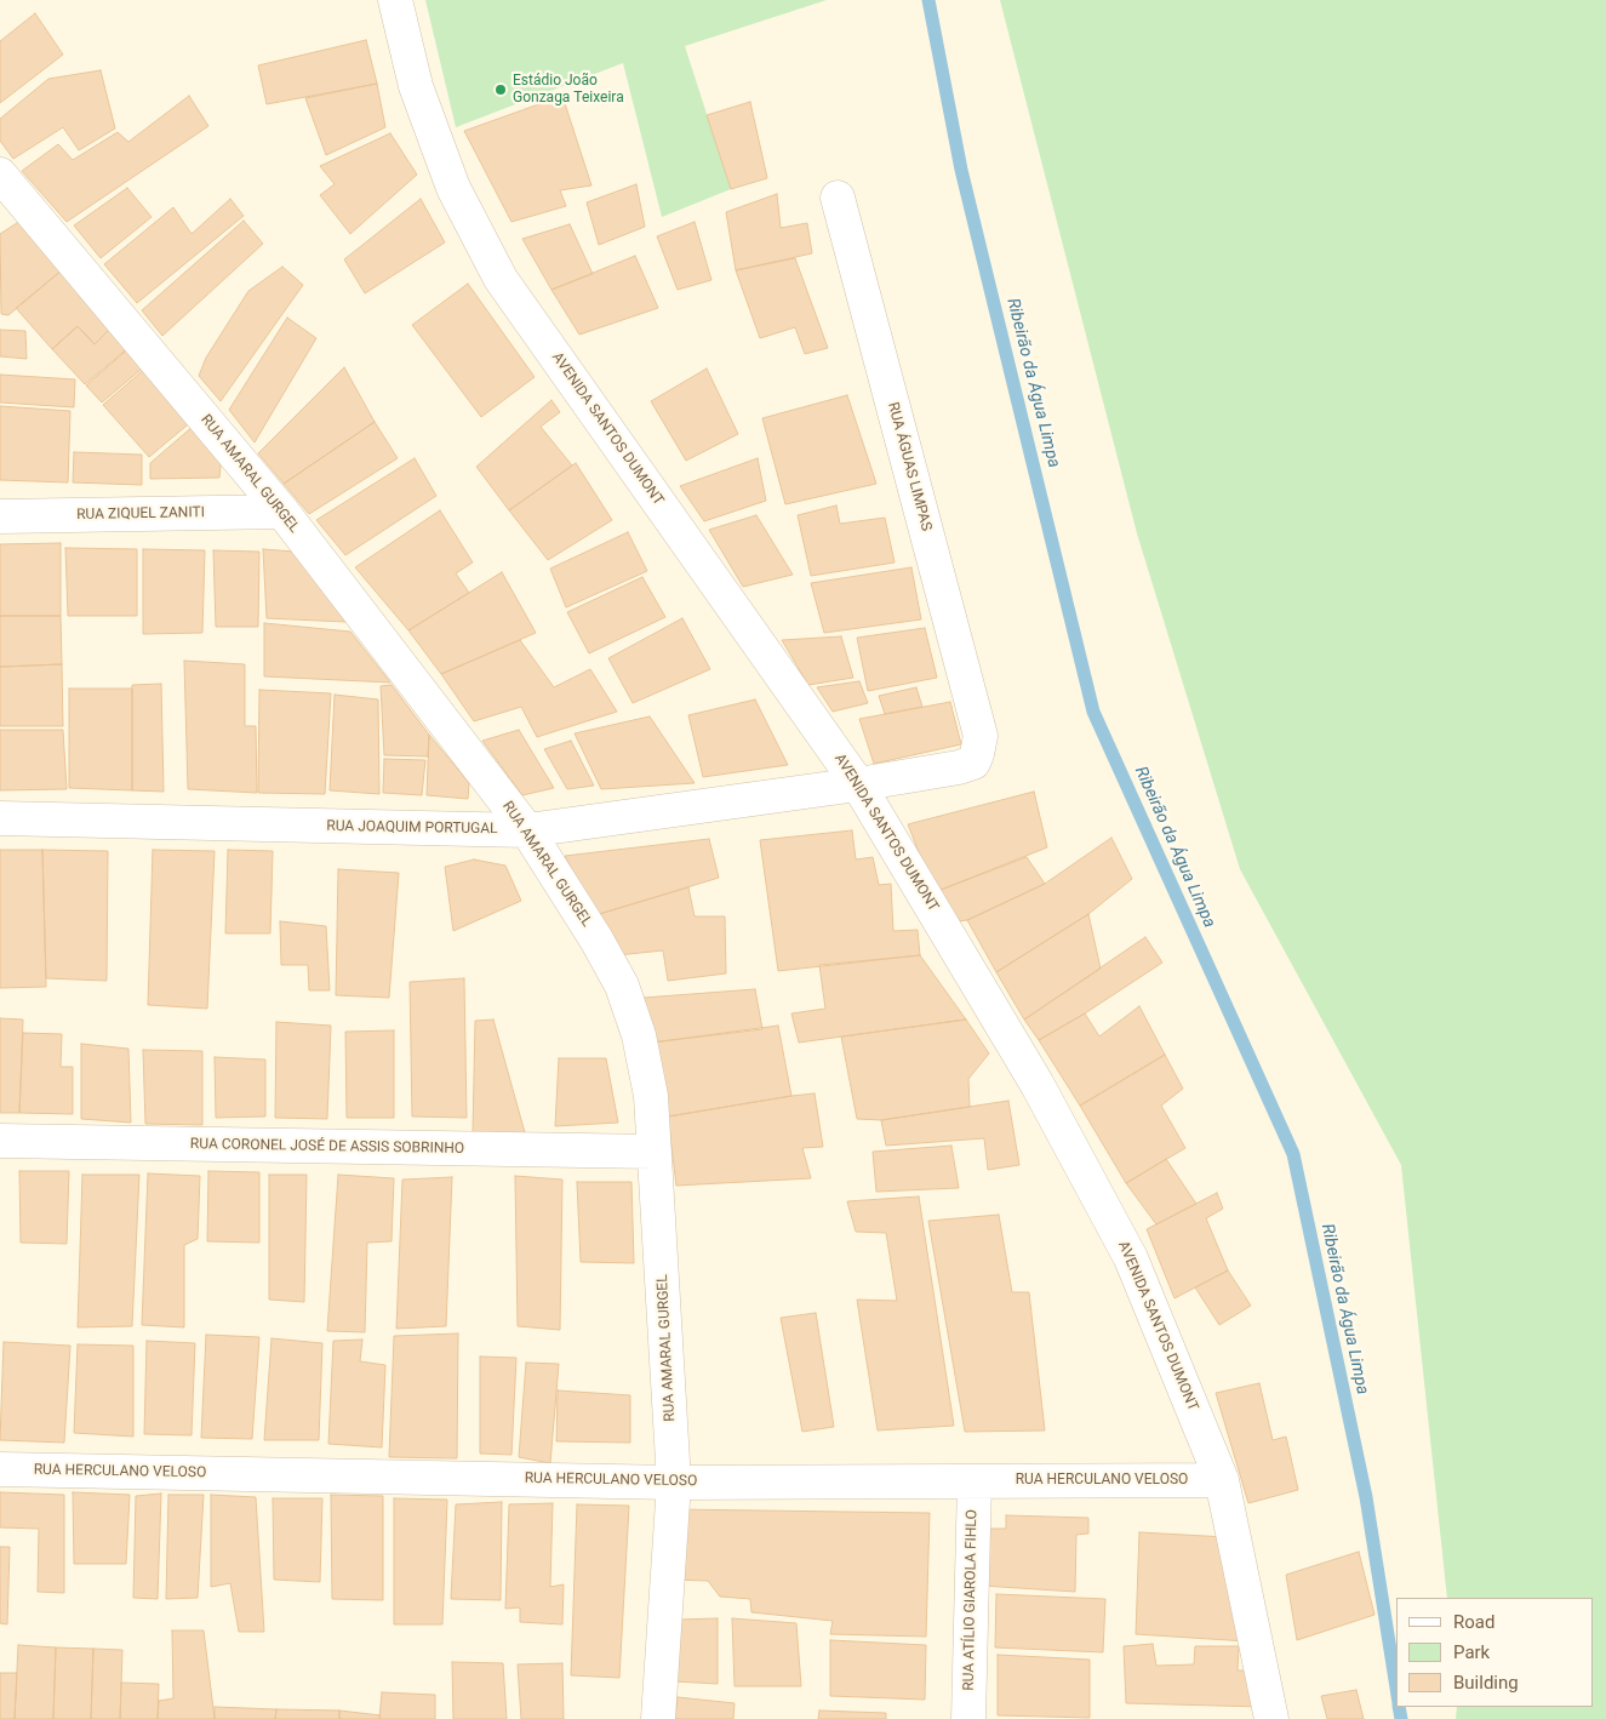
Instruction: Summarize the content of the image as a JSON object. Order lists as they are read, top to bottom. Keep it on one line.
{"streets":{"street":["AVENIDA SANTOS DUMONT","RUA ÁGUAS LIMPAS","RUA AMARAL GURGEL","RUA ZIQUEL ZANITI","RUA JOAQUIM PORTUGAL","RUA CORONEL JOSÉ DE ASSIS SOBRINHO","RUA HERCULANO VELOSO","RUA ATÍLIO GIAROLA FIHLO"]},"crossings":[["AVENIDA SANTOS DUMONT","RUA JOAQUIM PORTUGAL"],["AVENIDA SANTOS DUMONT","RUA HERCULANO VELOSO"],["RUA ÁGUAS LIMPAS","RUA JOAQUIM PORTUGAL"],["RUA AMARAL GURGEL","RUA ZIQUEL ZANITI"],["RUA AMARAL GURGEL","RUA JOAQUIM PORTUGAL"],["RUA AMARAL GURGEL","RUA CORONEL JOSÉ DE ASSIS SOBRINHO"],["RUA AMARAL GURGEL","RUA HERCULANO VELOSO"],["RUA HERCULANO VELOSO","RUA ATÍLIO GIAROLA FIHLO"]],"water":["Ribeirão da Água Limpa"],"places":["Estádio João Gonzaga Teixeira"],"legend":["Road","Park","Building"]}
